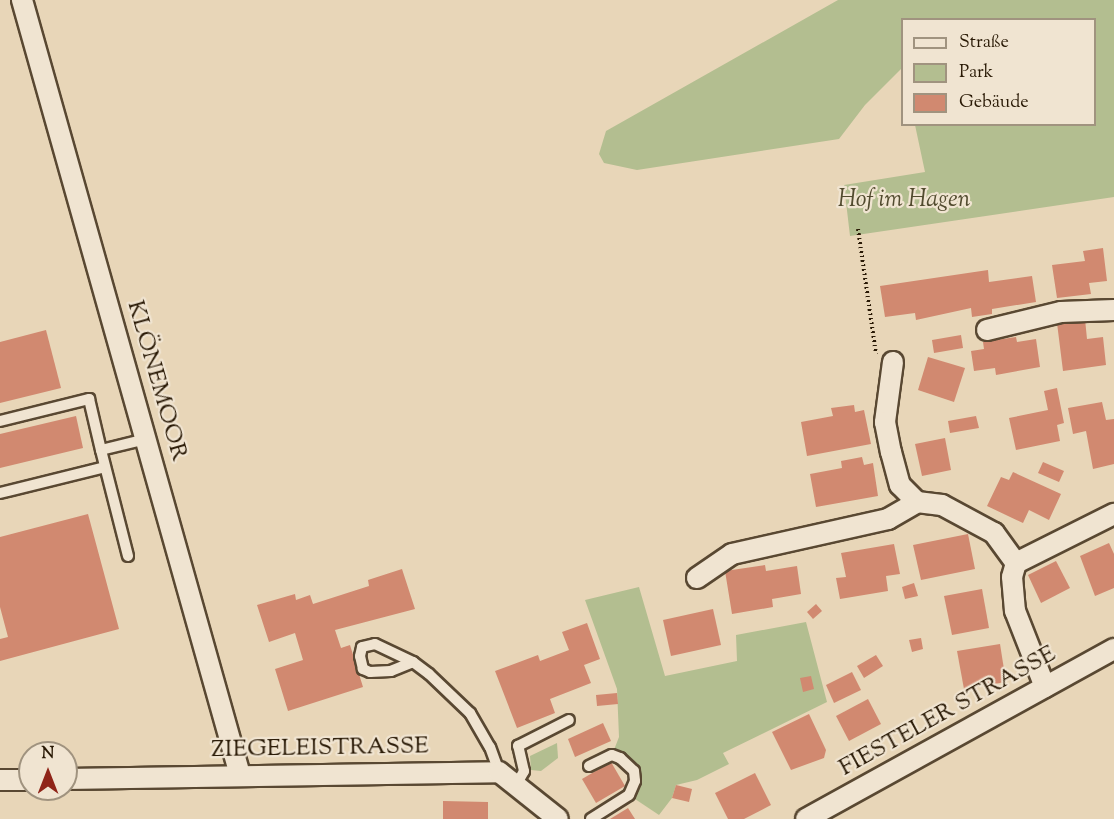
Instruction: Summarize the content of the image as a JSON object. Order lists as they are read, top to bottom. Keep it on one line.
{"streets":{"street":["KLÖNEMOOR","FIESTELER STRASSE","ZIEGELEISTRASSE"]},"crossings":[["KLÖNEMOOR","ZIEGELEISTRASSE"]],"parks":["Hof im Hagen"],"legend":["Straße","Park","Gebäude"],"north":"top"}
